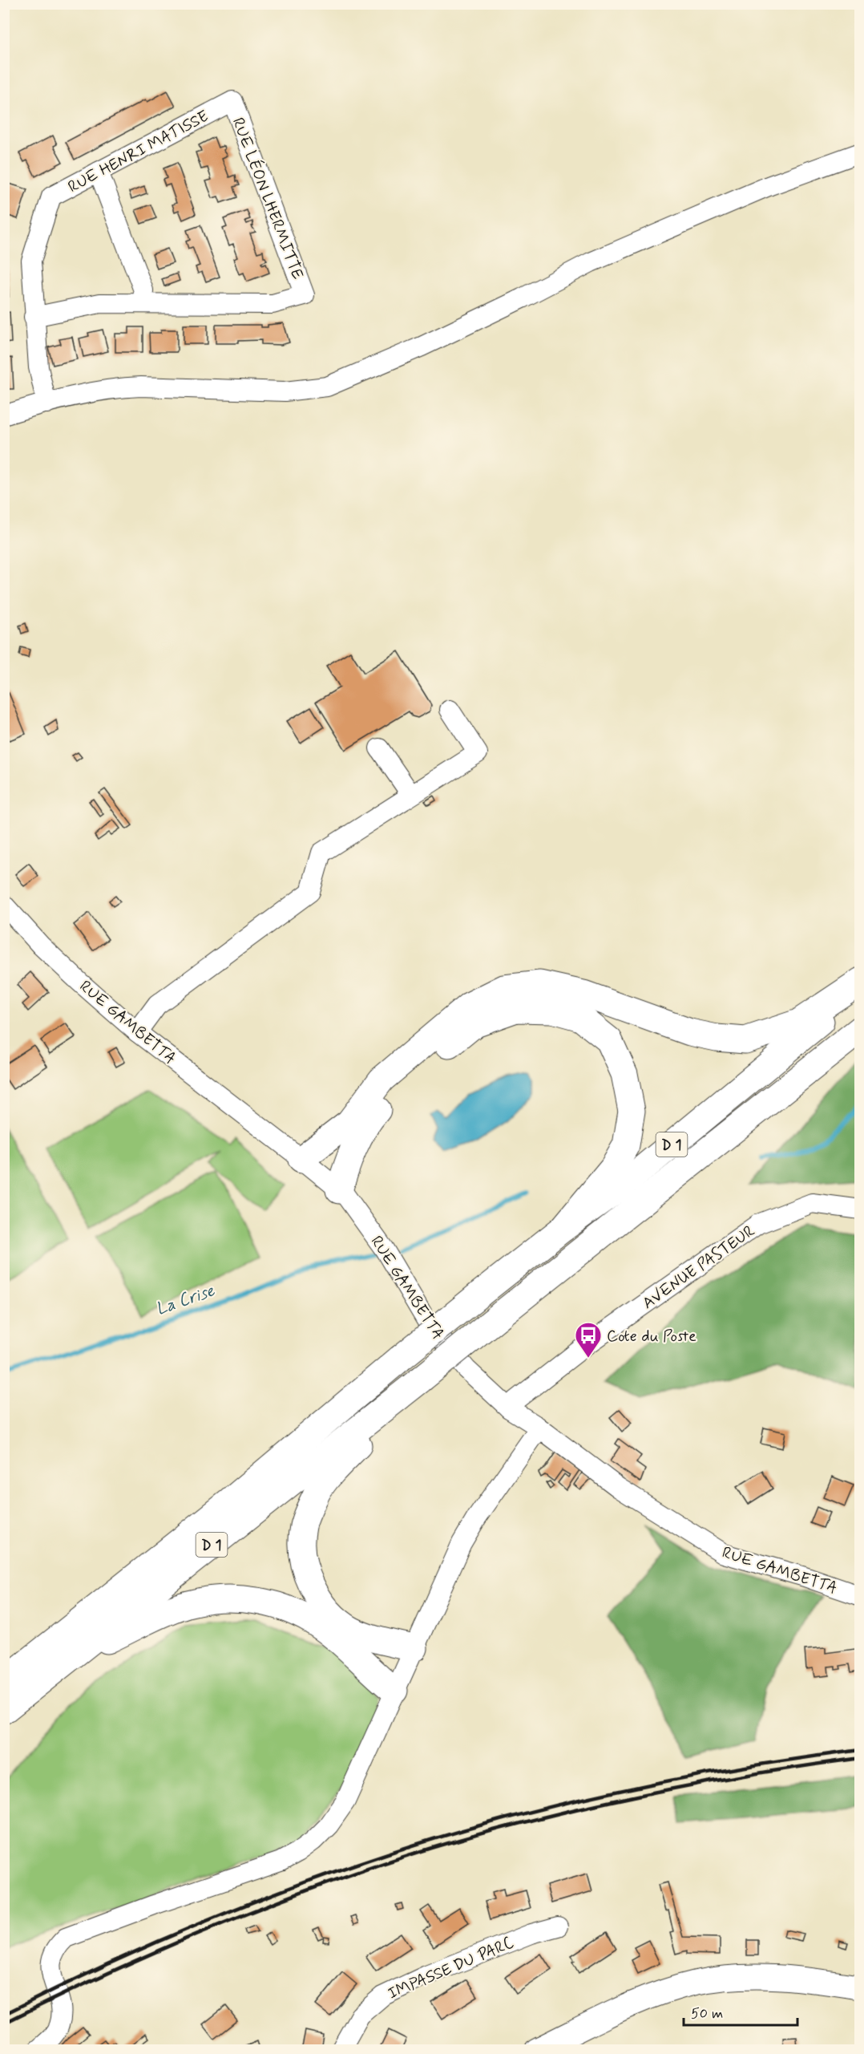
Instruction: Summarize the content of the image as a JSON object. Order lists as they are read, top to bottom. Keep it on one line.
{"streets":{"highway":["D 1"],"street":["RUE HENRI MATISSE","RUE LÉON LHERMITTE","RUE GAMBETTA","AVENUE PASTEUR","IMPASSE DU PARC"]},"crossings":[["RUE HENRI MATISSE","RUE LÉON LHERMITTE"],["RUE GAMBETTA","AVENUE PASTEUR"]],"water":["La Crise"],"places":{"bus stop":["Cote du Poste"]},"scale_bar":"50 m"}
